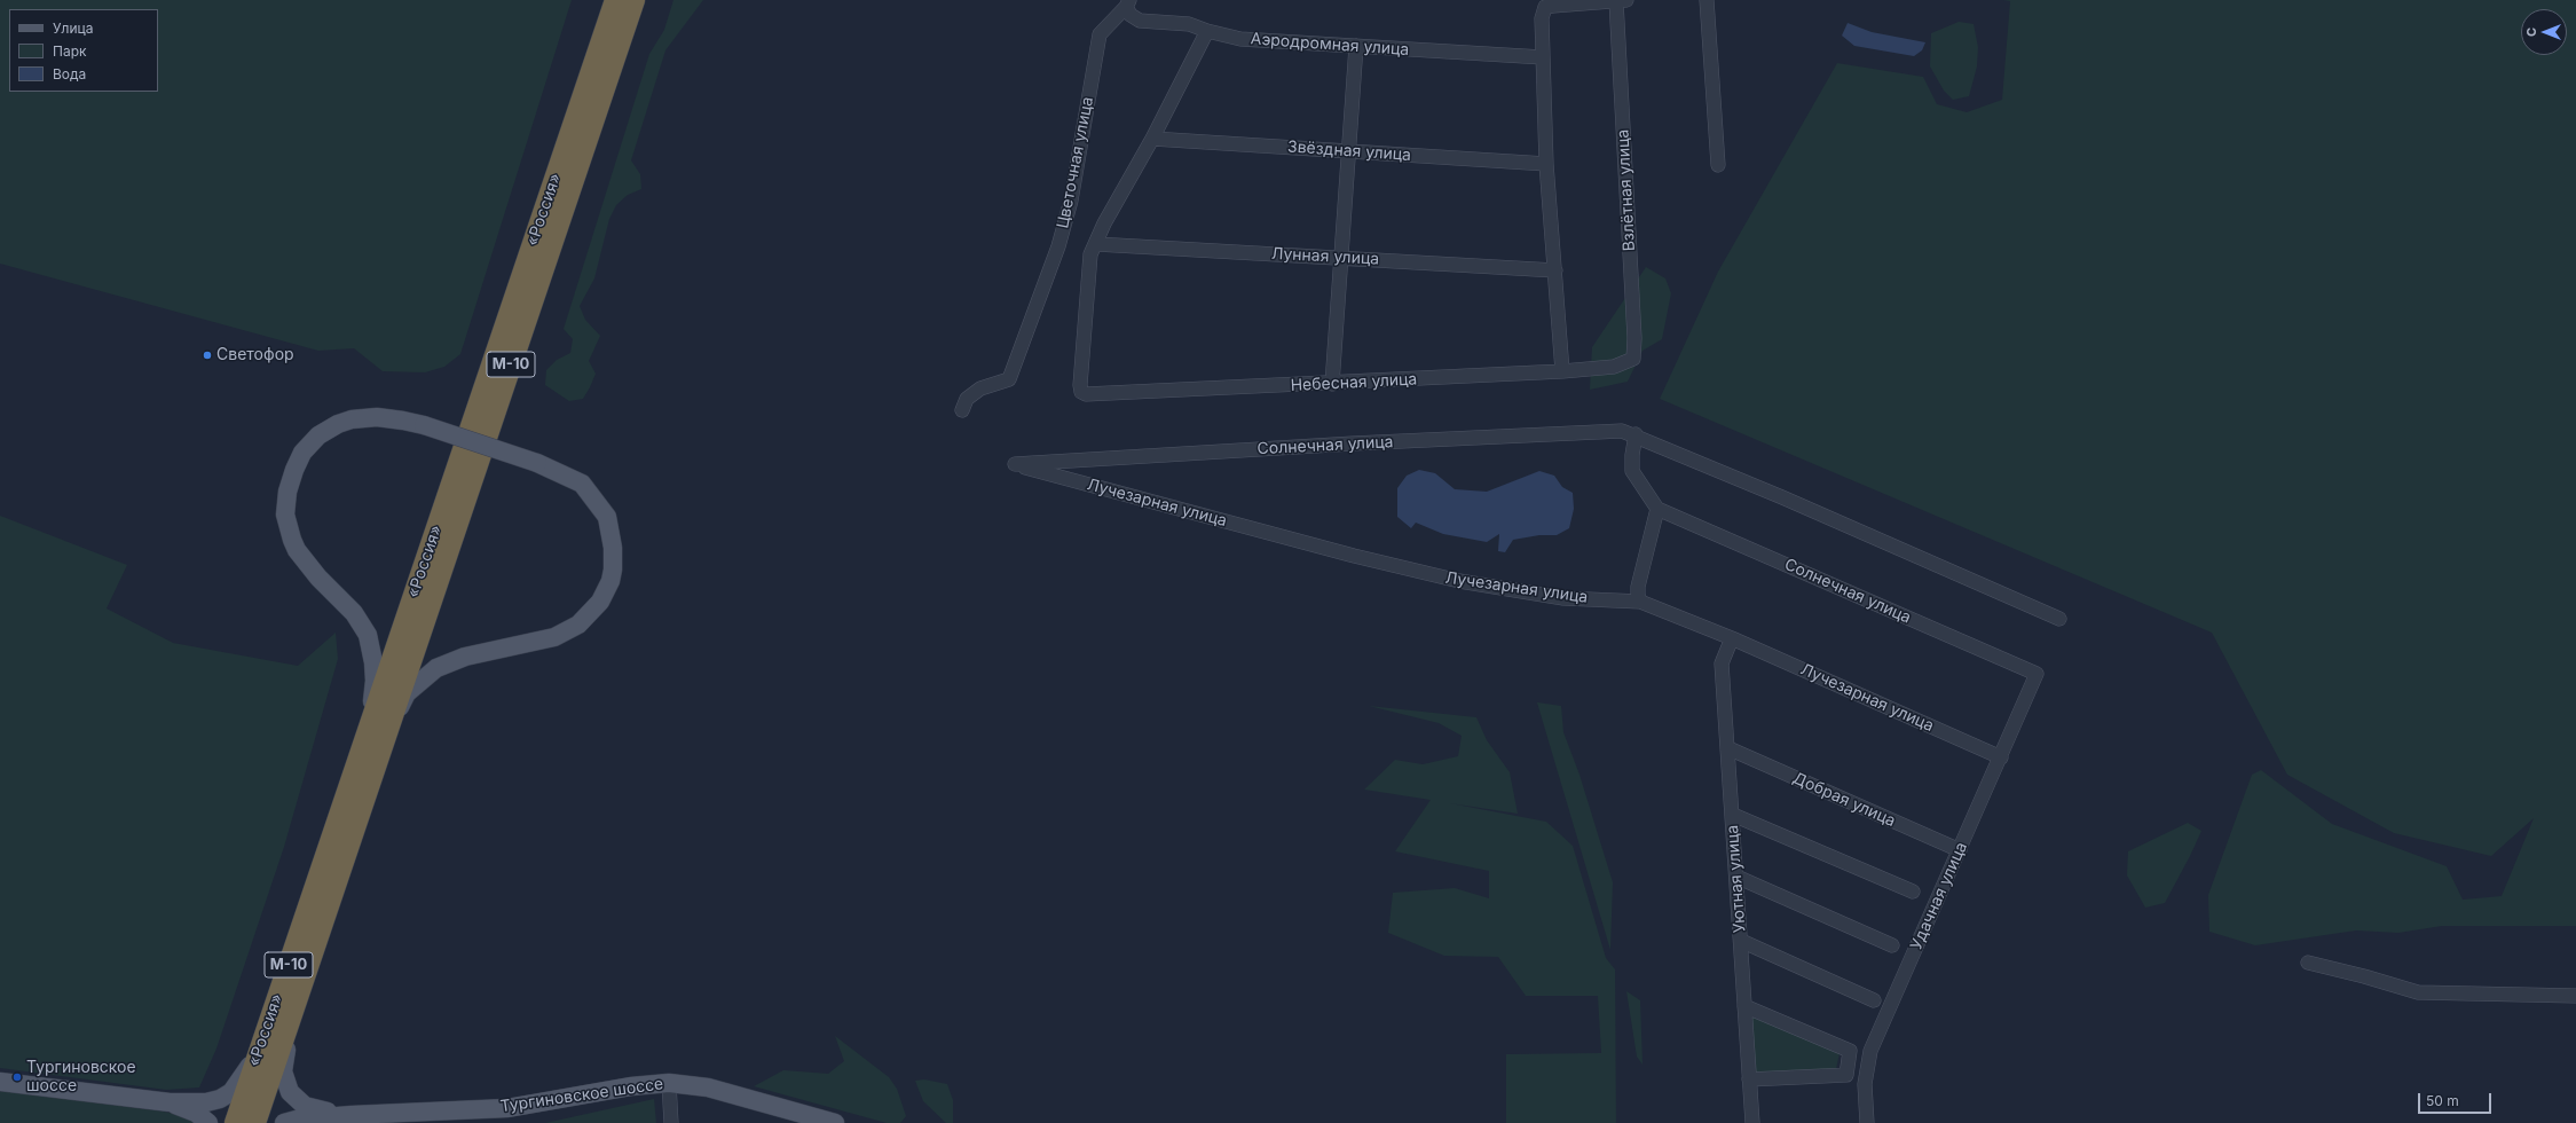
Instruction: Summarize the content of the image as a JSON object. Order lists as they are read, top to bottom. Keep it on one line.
{"streets":{"highway":["«Россия»","М-10"],"main road":["Тургиновское шоссе"],"street":["Аэродромная улица","Звёздная улица","Цветочная улица","Взлётная улица","Лунная улица","Небесная улица","Солнечная улица","Лучезарная улица","Добрая улица","Уютная улица","Удачная улица"]},"crossings":[["Аэродромная улица","Цветочная улица"],["Взлётная улица","Небесная улица"],["«Россия»","Тургиновское шоссе"],["Лунная улица","Небесная улица"],["Солнечная улица","Лучезарная улица"],["Солнечная улица","Удачная улица"],["Лучезарная улица","Уютная улица"],["Лучезарная улица","Удачная улица"],["Добрая улица","Уютная улица"],["Добрая улица","Удачная улица"]],"places":["Светофор","Тургиновское шоссе"],"legend":["Улица","Парк","Вода"],"scale_bar":"50 m","north":"left"}
